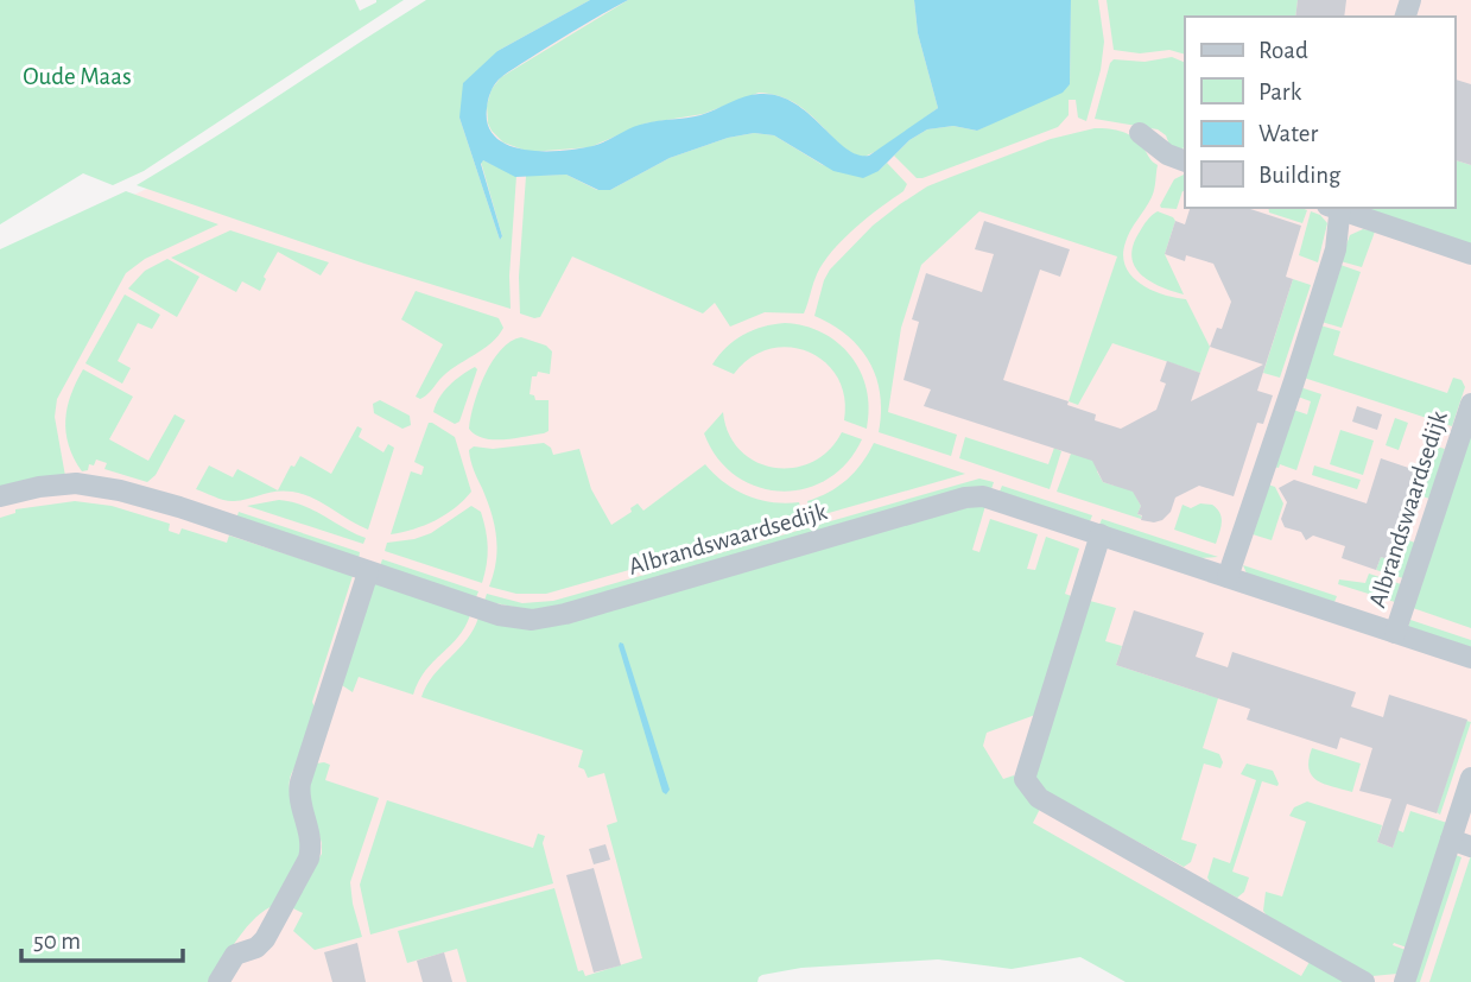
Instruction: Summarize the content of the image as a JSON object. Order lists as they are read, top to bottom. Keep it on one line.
{"streets":{"street":["Albrandswaardsedijk"]},"parks":["Oude Maas"],"legend":["Road","Park","Water","Building"],"scale_bar":"50 m"}
